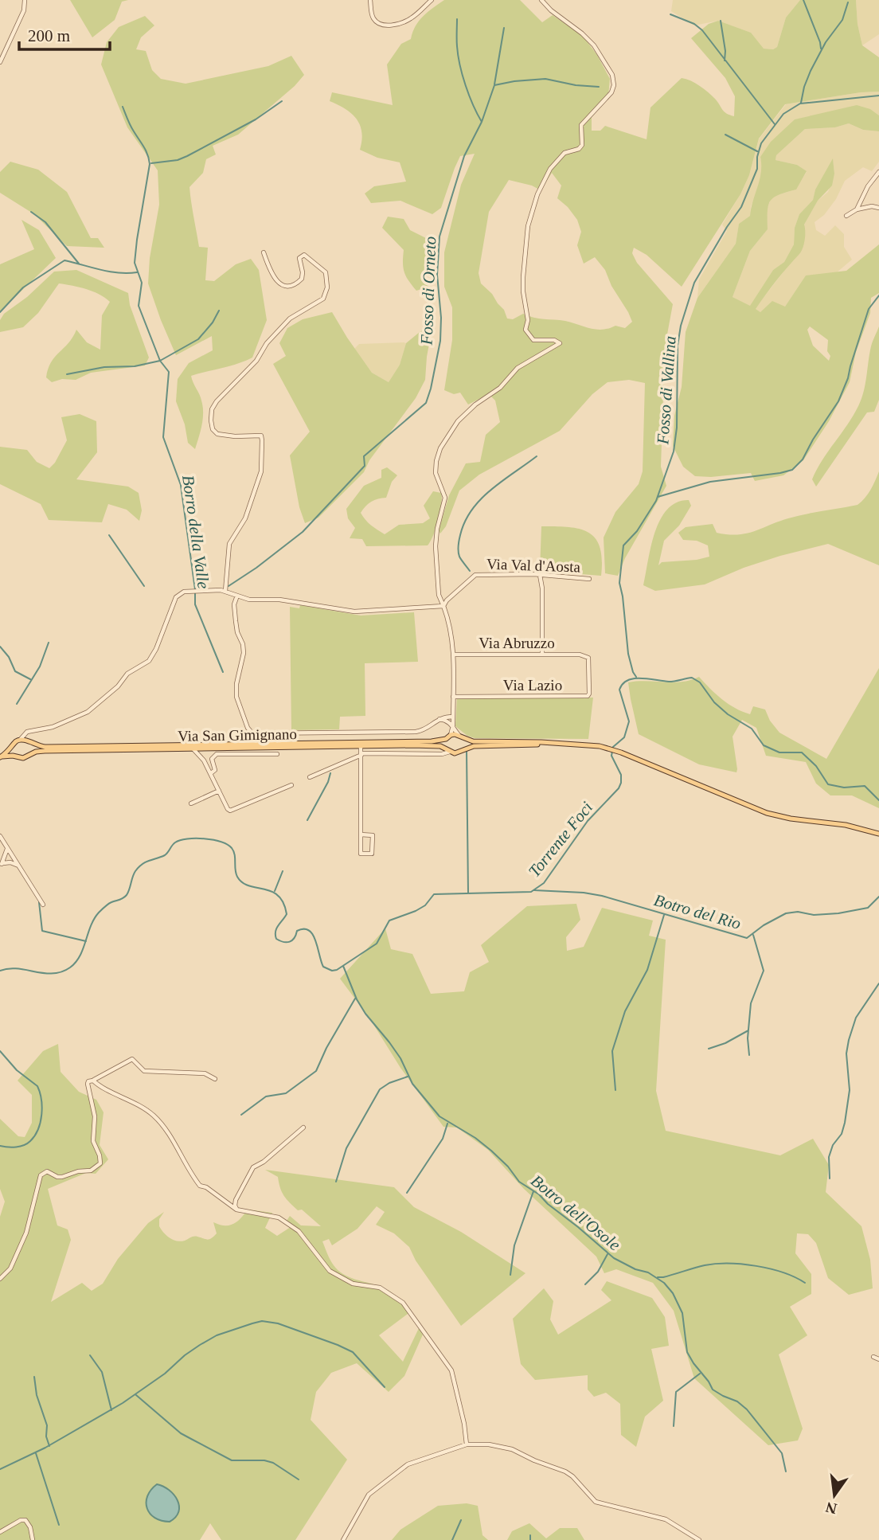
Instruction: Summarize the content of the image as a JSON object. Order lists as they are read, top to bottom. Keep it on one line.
{"streets":{"main road":["Via San Gimignano"],"street":["Via Val d'Aosta","Via Abruzzo","Via Lazio"]},"crossings":[["Via Abruzzo","Via Lazio"]],"water":["Fosso di Orneto","Fosso di Vallina","Borro della Valle","Torrente Foci","Botro del Rio","Botro dell'Osole"],"scale_bar":"200 m","north":"bottom"}
